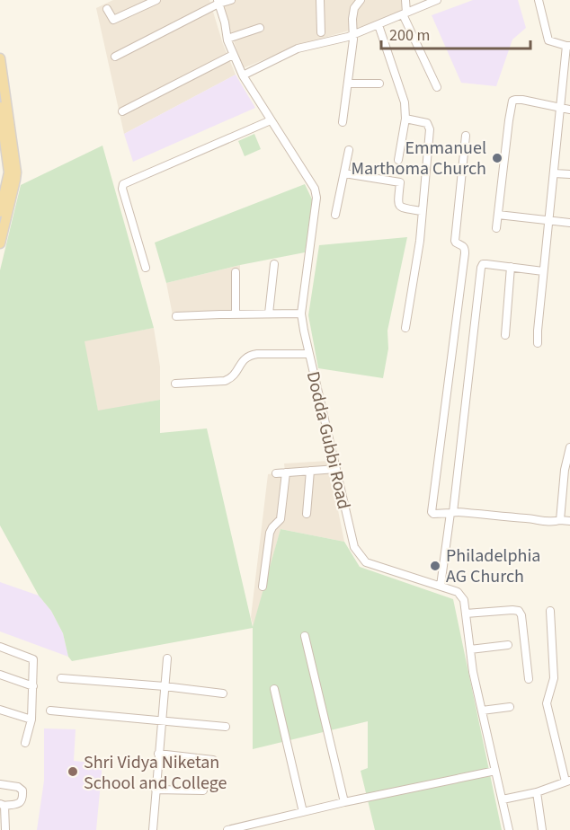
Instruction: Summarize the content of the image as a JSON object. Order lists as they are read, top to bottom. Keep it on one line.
{"streets":{"street":["Dodda Gubbi Road"]},"places":["Emmanuel Marthoma Church","Philadelphia AG Church","Shri Vidya Niketan School and College"],"scale_bar":"200 m"}
